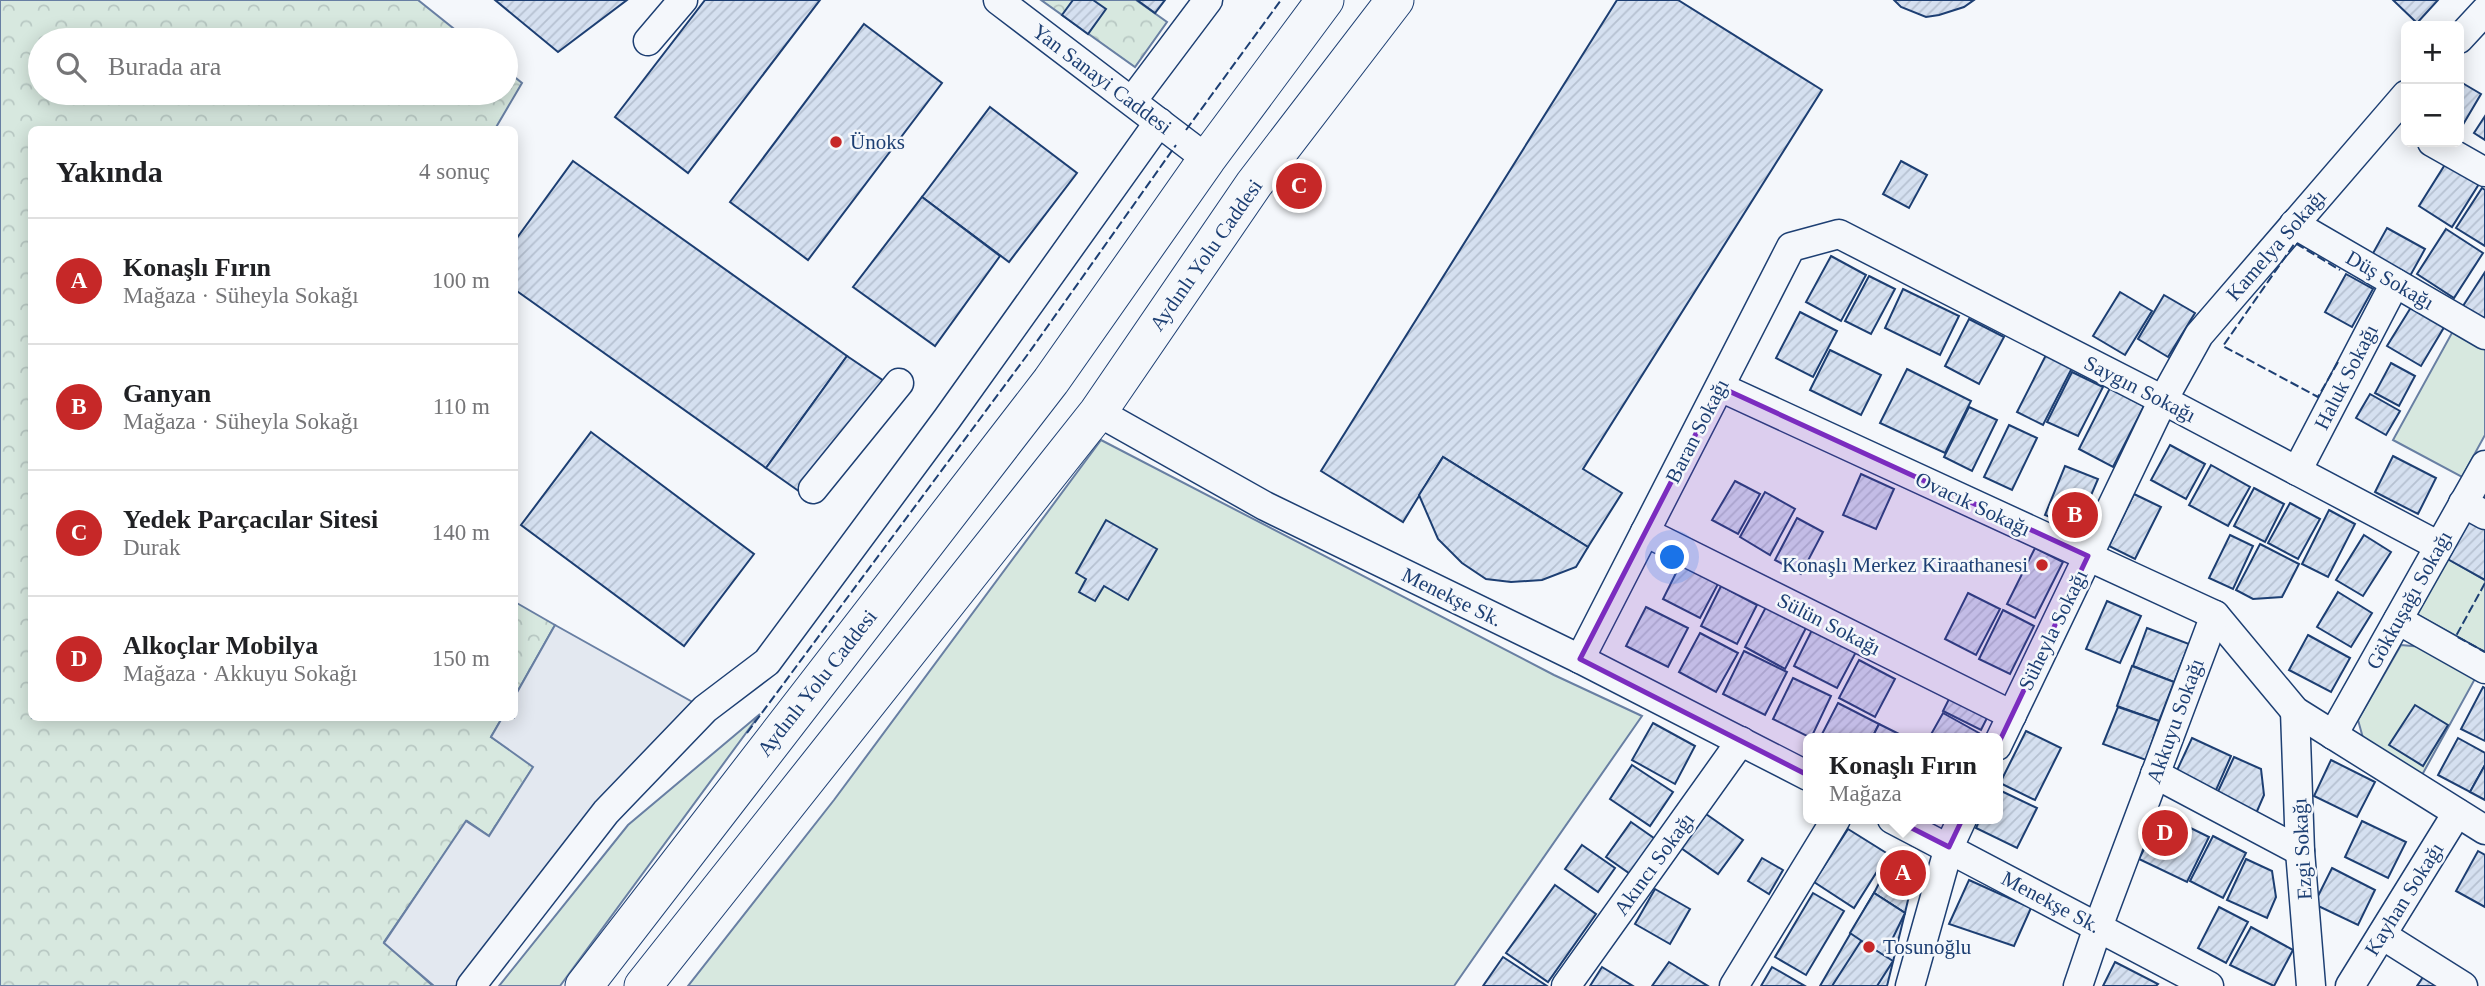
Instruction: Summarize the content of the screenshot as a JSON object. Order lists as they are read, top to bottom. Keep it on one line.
{"streets":{"main road":["Aydınlı Yolu Caddesi"],"street":["Yan Sanayi Caddesi","Kamelya Sokağı","Düş Sokağı","Haluk Sokağı","Saygın Sokağı","Baran Sokağı","Ovacık Sokağı","Menekşe Sk.","Gökkuşağı Sokağı","Sülün Sokağı","Süheyla Sokağı","Akkuyu Sokağı","Ezgi Sokağı","Akıncı Sokağı","Kayhan Sokağı"]},"crossings":[["Yan Sanayi Caddesi","Aydınlı Yolu Caddesi"],["Kamelya Sokağı","Düş Sokağı"],["Kamelya Sokağı","Saygın Sokağı"],["Kamelya Sokağı","Süheyla Sokağı"],["Aydınlı Yolu Caddesi","Menekşe Sk."],["Düş Sokağı","Haluk Sokağı"],["Haluk Sokağı","Saygın Sokağı"],["Saygın Sokağı","Baran Sokağı"],["Saygın Sokağı","Gökkuşağı Sokağı"],["Saygın Sokağı","Süheyla Sokağı"],["Baran Sokağı","Ovacık Sokağı"],["Baran Sokağı","Menekşe Sk."],["Baran Sokağı","Sülün Sokağı"],["Ovacık Sokağı","Gökkuşağı Sokağı"],["Ovacık Sokağı","Süheyla Sokağı"],["Ovacık Sokağı","Akkuyu Sokağı"],["Ovacık Sokağı","Ezgi Sokağı"],["Ovacık Sokağı","Kayhan Sokağı"],["Menekşe Sk.","Akkuyu Sokağı"],["Menekşe Sk.","Akıncı Sokağı"],["Sülün Sokağı","Süheyla Sokağı"]],"places":["Ünoks","Konaşlı Merkez Kiraathanesi","Tosunoğlu"],"page":{"map_buttons":["+","−"],"search":"Burada ara","heading":["Yakında","4 sonuç"],"pins":["C","B","D","A"],"list":[{"mark":"A","name":"Konaşlı Fırın","note":"Mağaza · Süheyla Sokağı","value":"100 m"},{"mark":"B","name":"Ganyan","note":"Mağaza · Süheyla Sokağı","value":"110 m"},{"mark":"C","name":"Yedek Parçacılar Sitesi","note":"Durak","value":"140 m"},{"mark":"D","name":"Alkoçlar Mobilya","note":"Mağaza · Akkuyu Sokağı","value":"150 m"}],"popup":["Konaşlı Fırın","Mağaza"]}}
